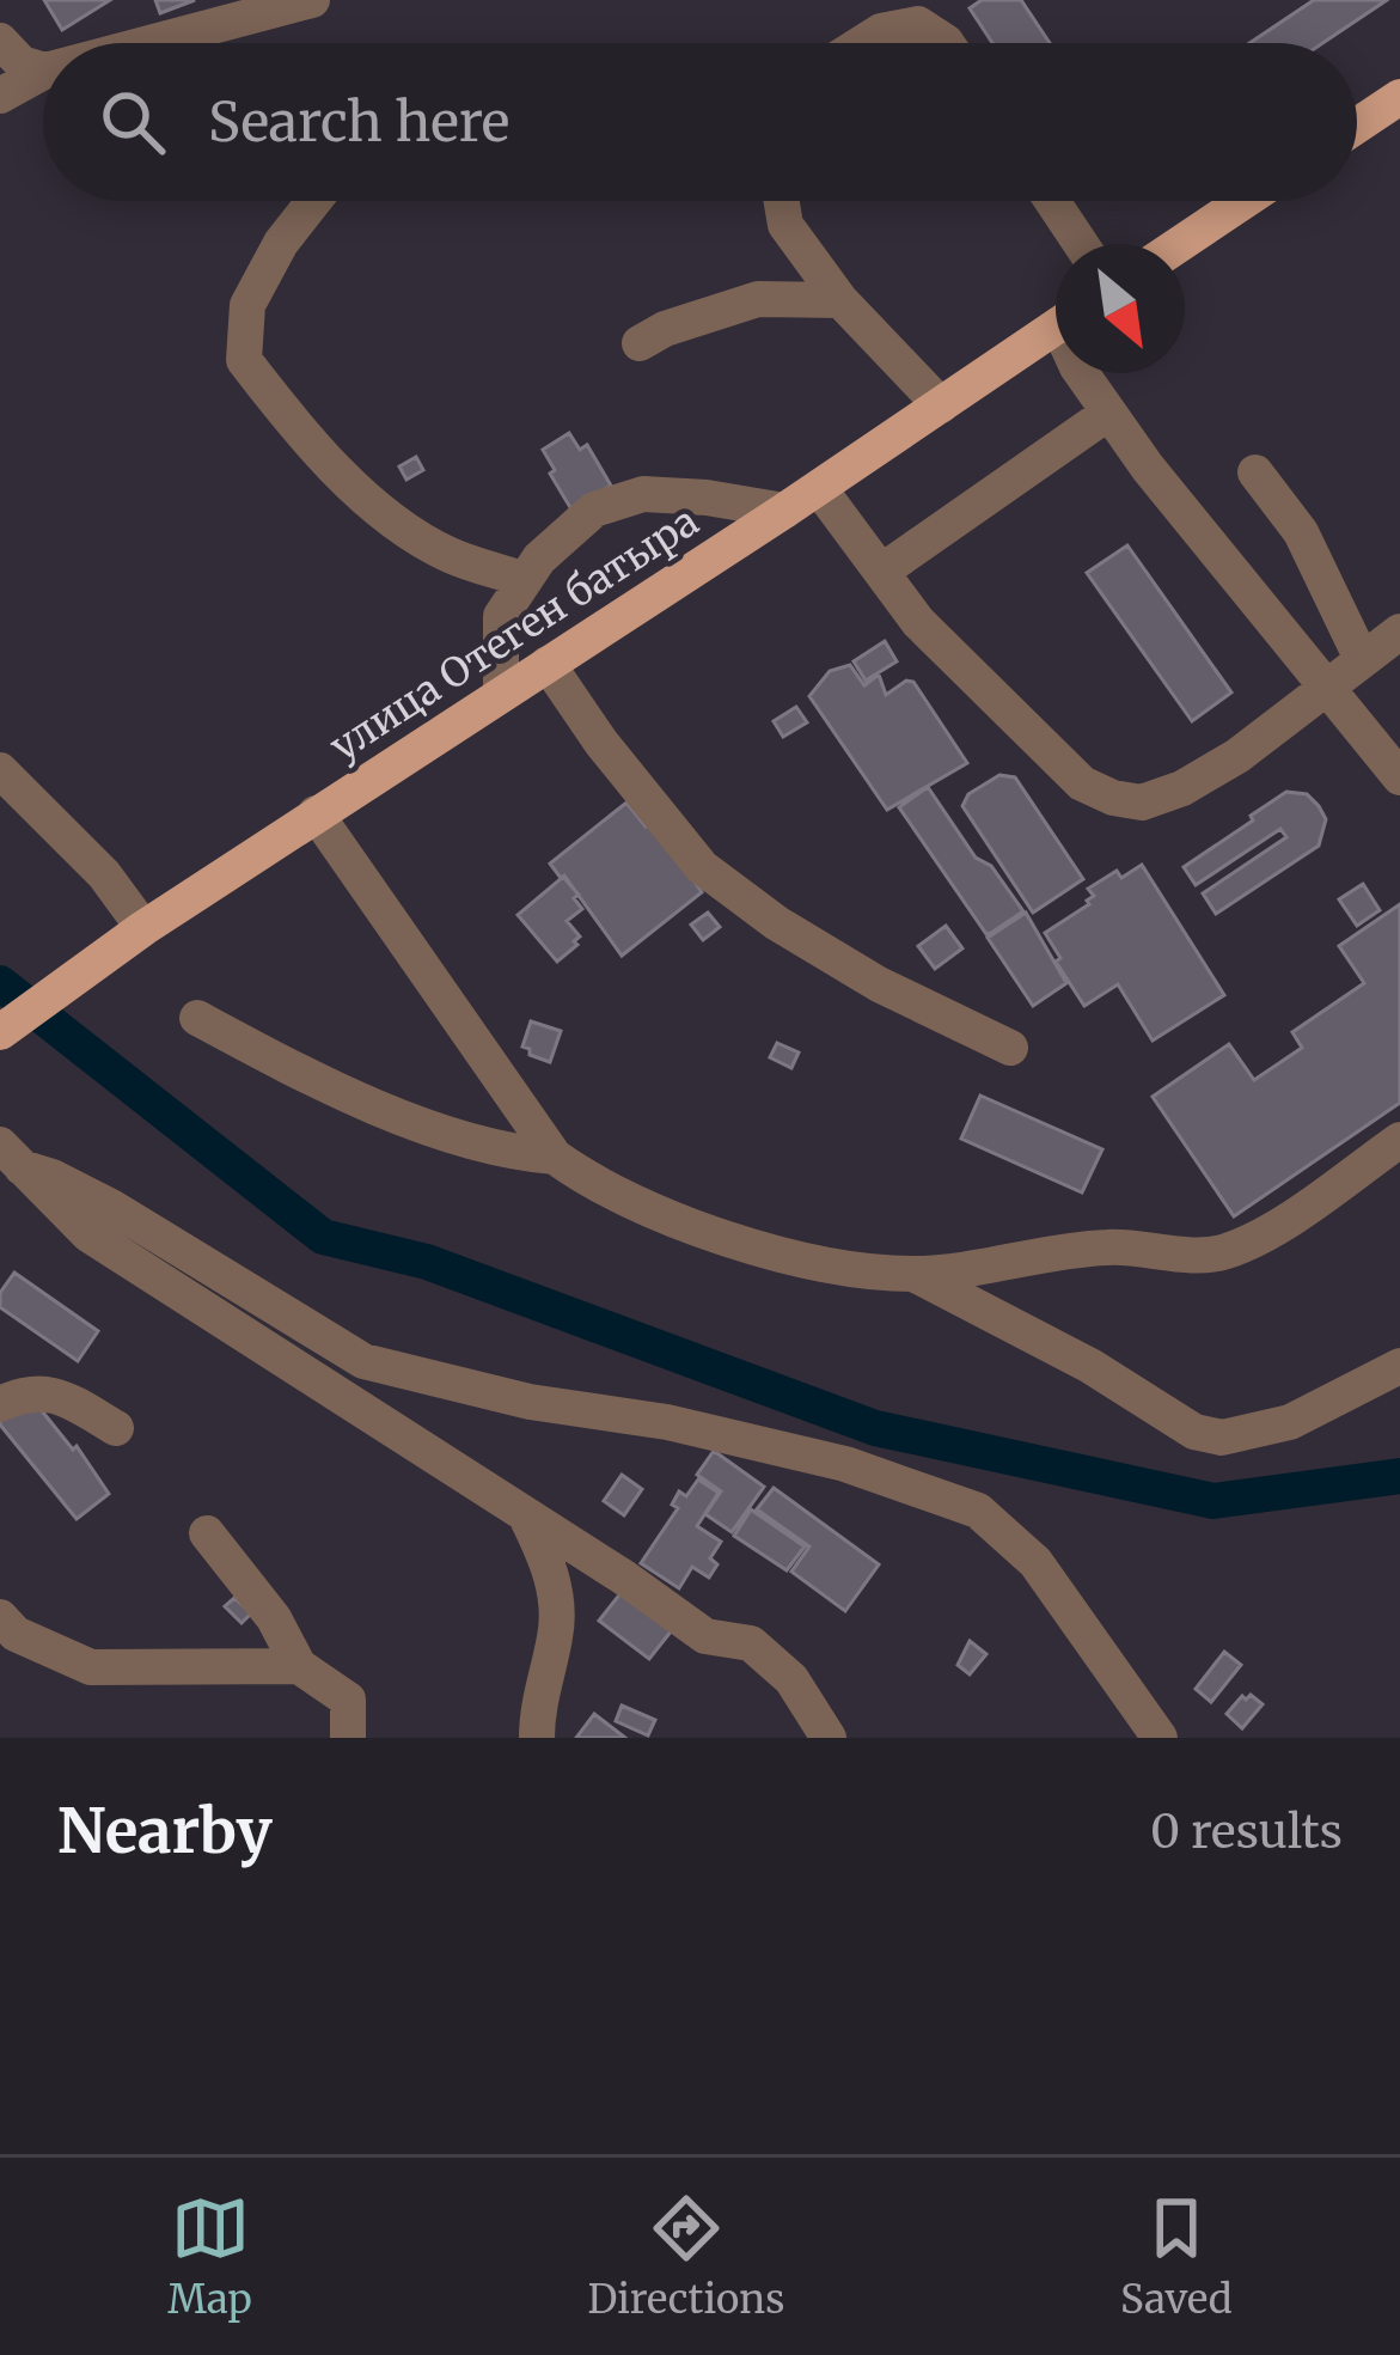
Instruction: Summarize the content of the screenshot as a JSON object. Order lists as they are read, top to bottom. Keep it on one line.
{"streets":{"main road":["улица Отеген батыра"]},"north":"bottom right","page":{"search":"Search here","heading":["Nearby","0 results"],"nav":["Map","Directions","Saved"]}}
